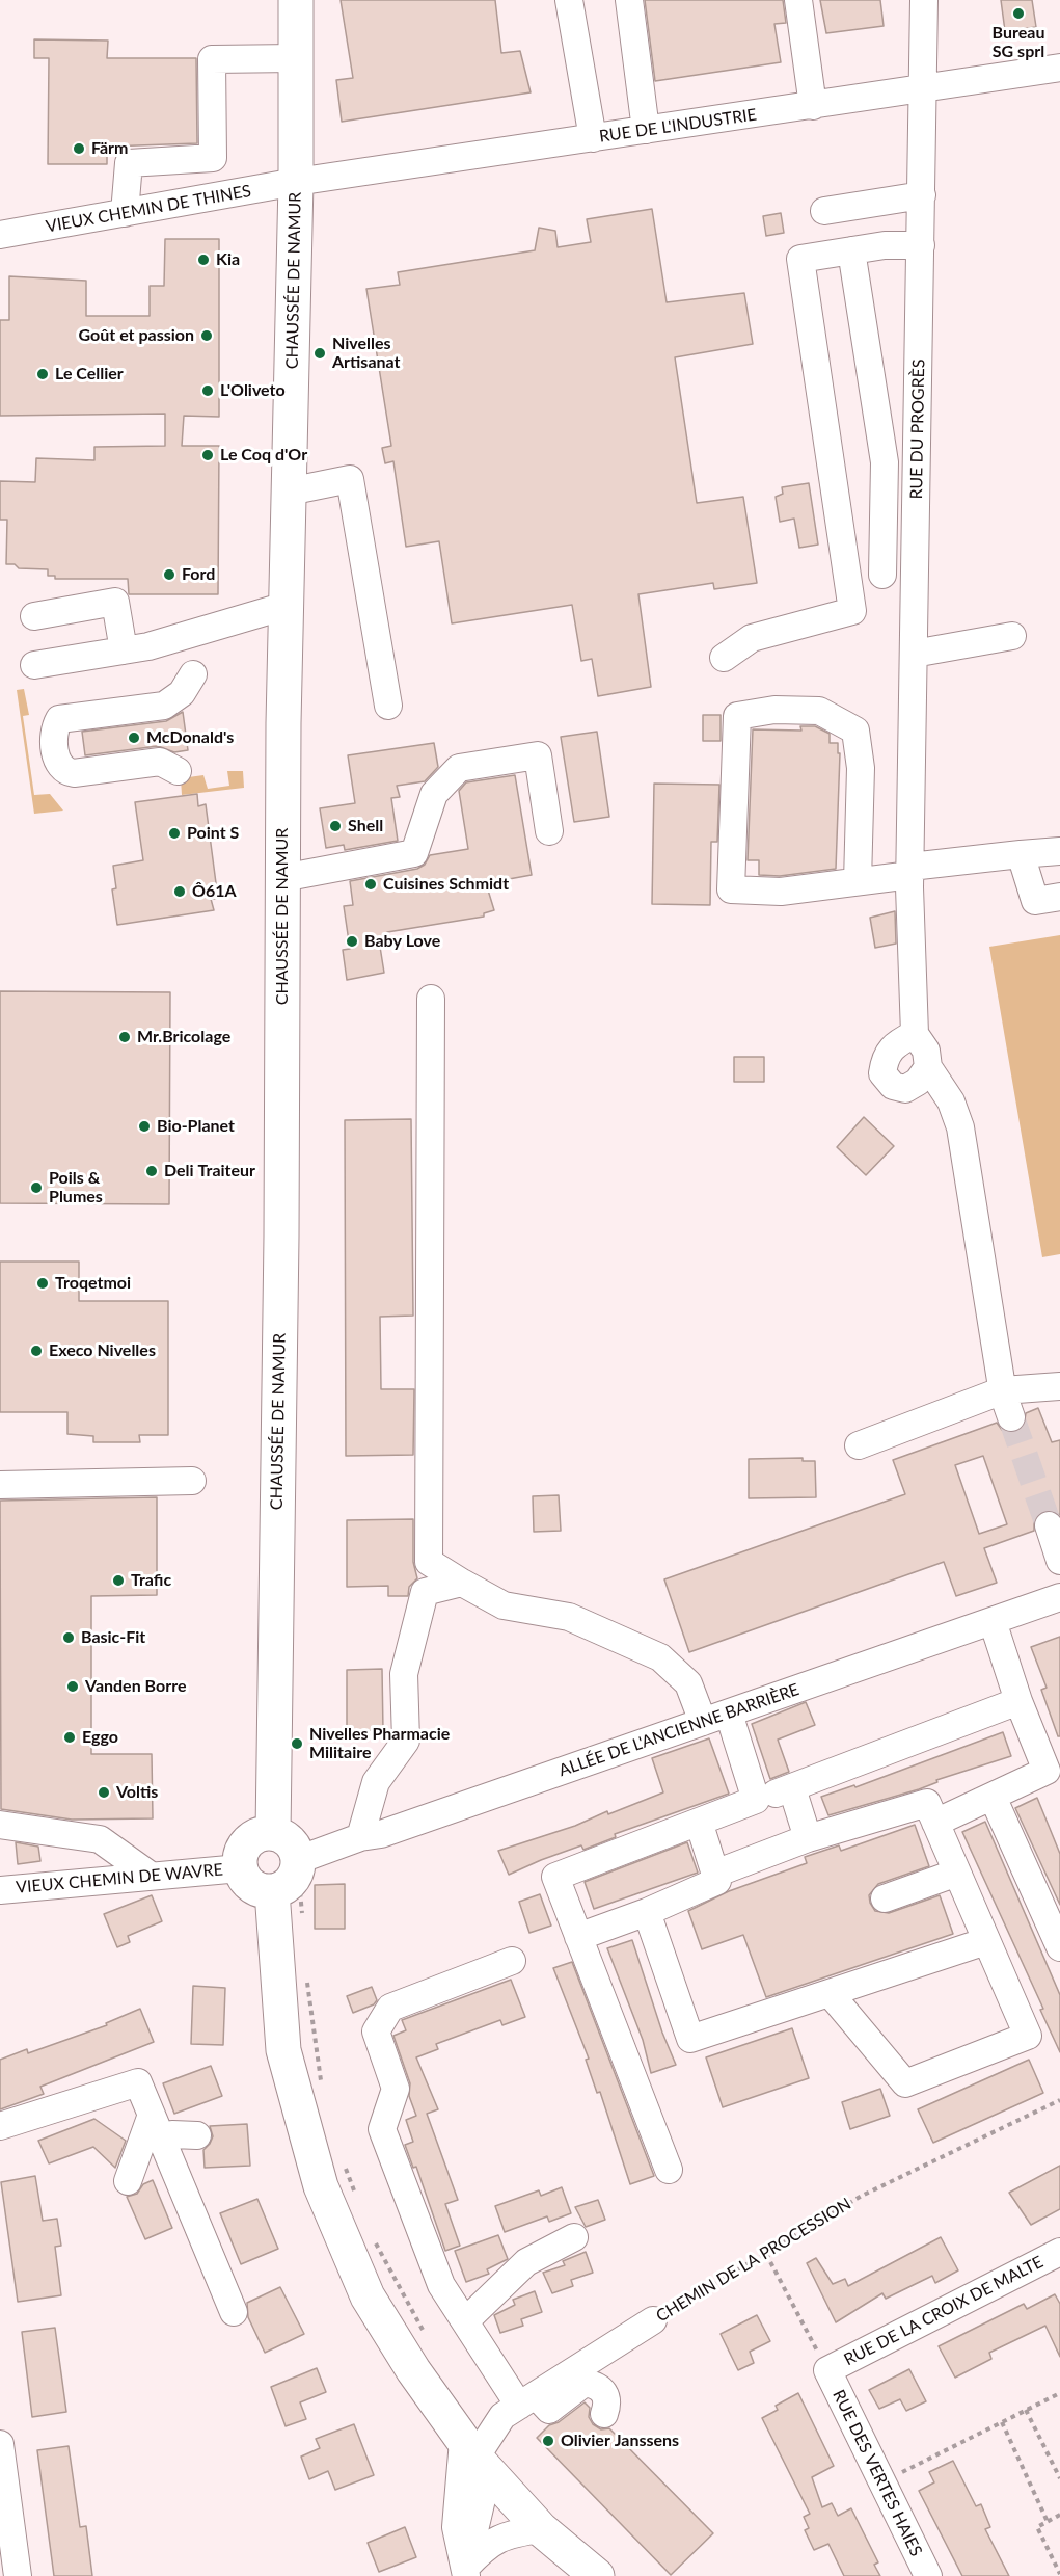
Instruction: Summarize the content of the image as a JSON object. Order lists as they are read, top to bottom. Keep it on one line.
{"streets":{"main road":["CHAUSSÉE DE NAMUR"],"street":["RUE DE L'INDUSTRIE","VIEUX CHEMIN DE THINES","RUE DU PROGRÈS","ALLÉE DE L'ANCIENNE BARRIÈRE","VIEUX CHEMIN DE WAVRE","CHEMIN DE LA PROCESSION","RUE DE LA CROIX DE MALTE","RUE DES VERTES HAIES"]},"crossings":[["RUE DE L'INDUSTRIE","VIEUX CHEMIN DE THINES"],["RUE DE L'INDUSTRIE","CHAUSSÉE DE NAMUR"],["RUE DE L'INDUSTRIE","RUE DU PROGRÈS"],["VIEUX CHEMIN DE THINES","CHAUSSÉE DE NAMUR"],["CHAUSSÉE DE NAMUR","ALLÉE DE L'ANCIENNE BARRIÈRE"],["CHAUSSÉE DE NAMUR","VIEUX CHEMIN DE WAVRE"],["ALLÉE DE L'ANCIENNE BARRIÈRE","VIEUX CHEMIN DE WAVRE"],["RUE DE LA CROIX DE MALTE","RUE DES VERTES HAIES"]],"places":["Bureau SG sprl","Färm","Kia","Goût et passion","Nivelles Artisanat","Le Cellier","L'Oliveto","Le Coq d'Or","Ford","McDonald's","Shell","Point S","Cuisines Schmidt","Ô61A","Baby Love","Mr.Bricolage","Bio-Planet","Deli Traiteur","Poils & Plumes","Troqetmoi","Execo Nivelles","Trafic","Basic-Fit","Vanden Borre","Eggo","Nivelles Pharmacie Militaire","Voltis","Olivier Janssens"]}
